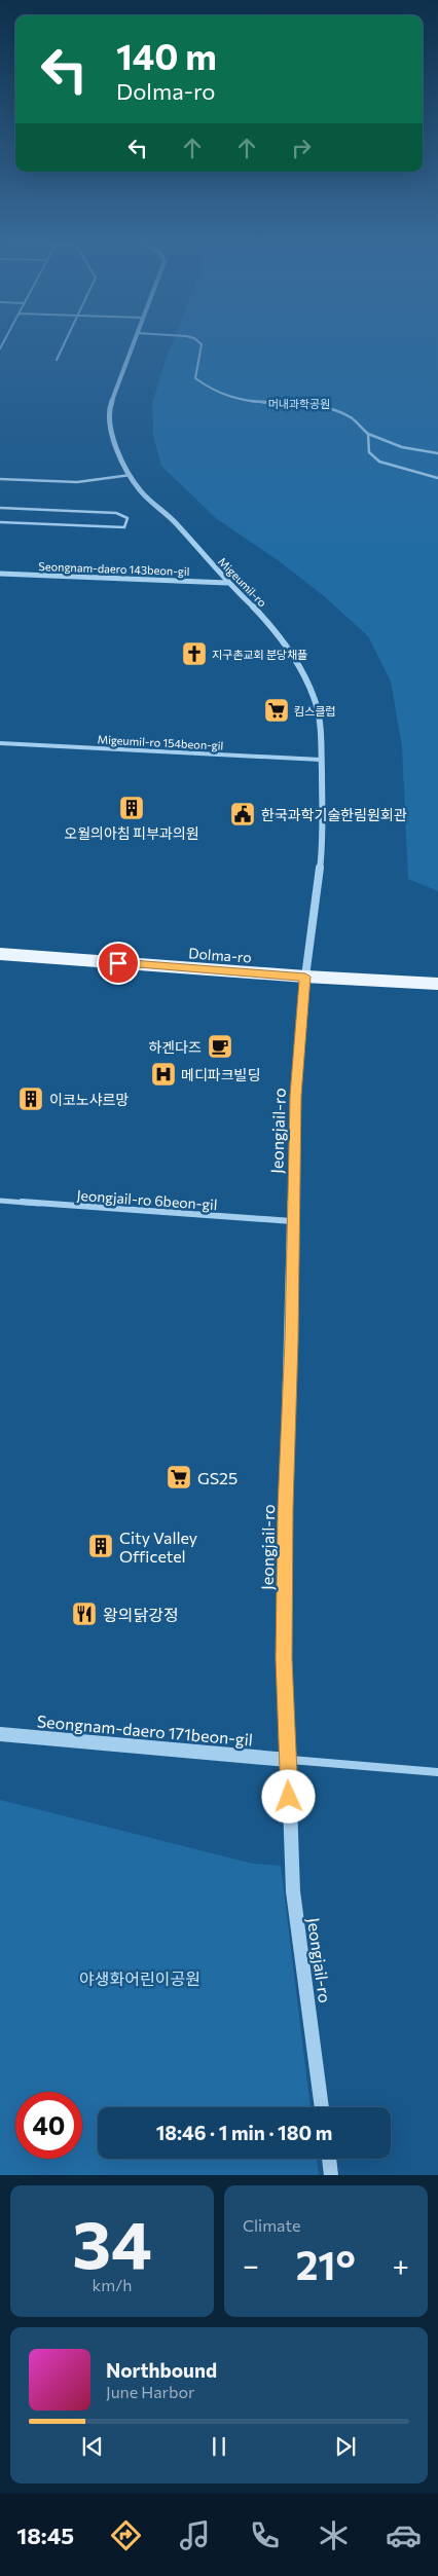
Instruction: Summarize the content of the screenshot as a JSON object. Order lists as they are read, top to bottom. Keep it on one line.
{"streets":{"main road":["Dolma-ro"],"street":["Seongnam-daero 143beon-gil","Migeumil-ro","Migeumil-ro 154beon-gil","Jeongjail-ro","Jeongjail-ro 6beon-gil","Seongnam-daero 171beon-gil"]},"crossings":[["Seongnam-daero 143beon-gil","Migeumil-ro"],["Migeumil-ro","Migeumil-ro 154beon-gil"],["Migeumil-ro","Dolma-ro"],["Migeumil-ro","Jeongjail-ro"],["Dolma-ro","Jeongjail-ro"],["Jeongjail-ro","Jeongjail-ro 6beon-gil"],["Jeongjail-ro","Seongnam-daero 171beon-gil"]],"parks":["머내과학공원","야생화어린이공원"],"places":{"church":["지구촌교회 분당채플"],"supermarket":["킴스클럽","GS25"],"building":["오월의아침 피부과의원","이코노샤르망","City Valley Officetel"],"public building":["한국과학기술한림원회관"],"cafe":["하겐다즈"],"hospital":["메디파크빌딩"],"restaurant":["왕의닭강정"]},"page":{"turn":["140 m","Dolma-ro"],"limit":"40","trip":"18:46 · 1 min · 180 m","tile":[["34","km/h"],"Climate"],"heat":["−","21°","+"],"song":["Northbound","June Harbor"],"tabs":"18:45"}}
